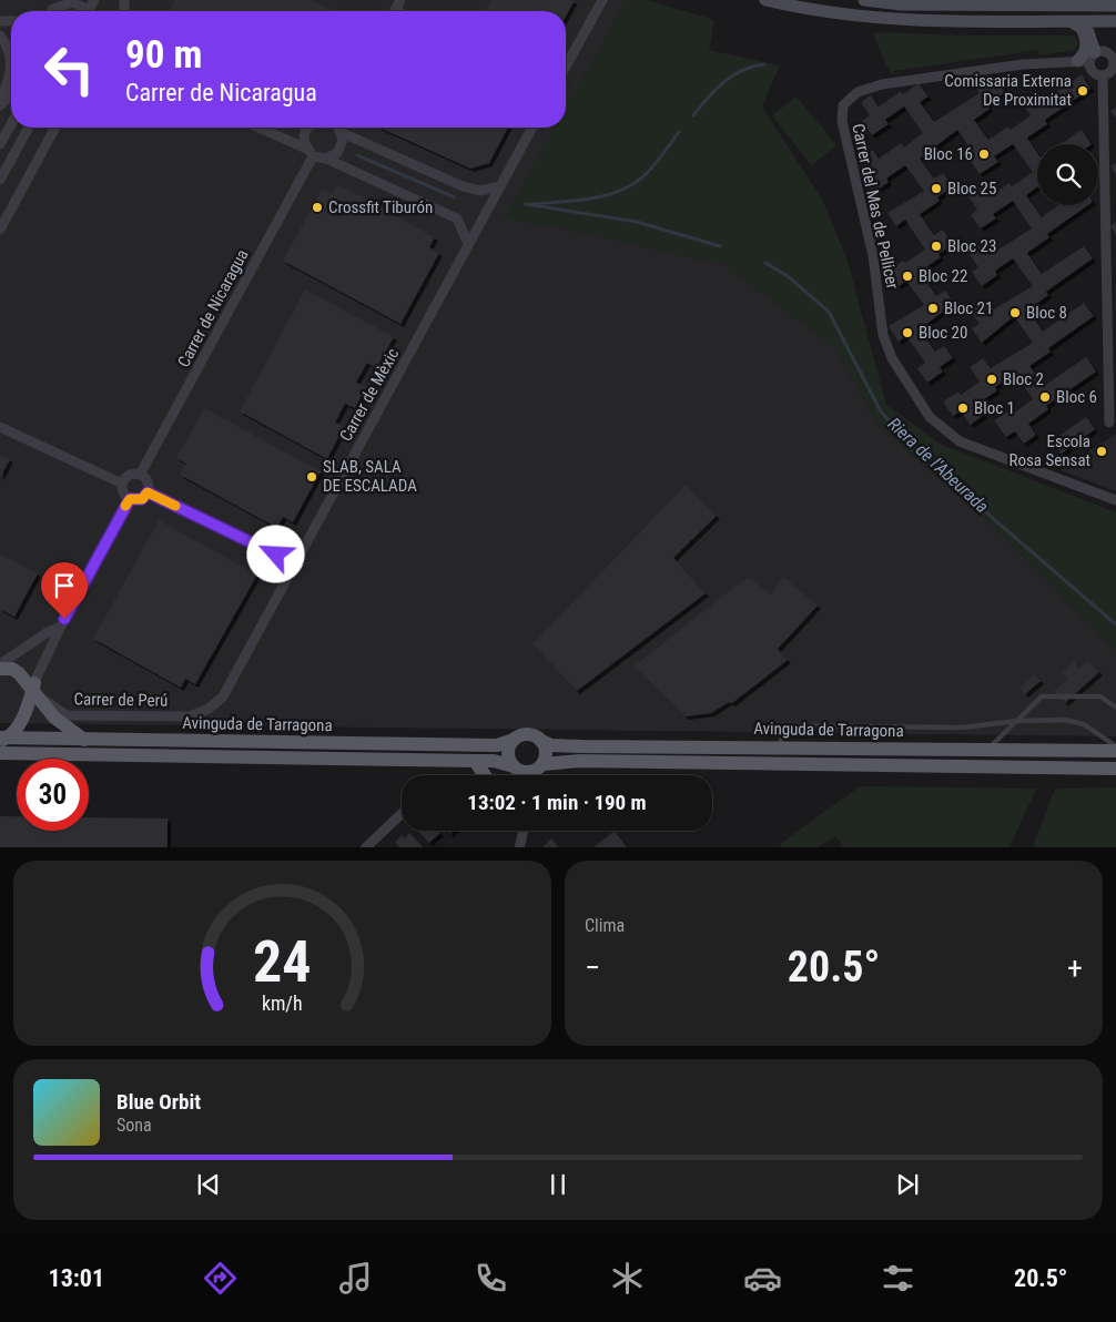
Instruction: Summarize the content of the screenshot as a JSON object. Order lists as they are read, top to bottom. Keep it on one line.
{"streets":{"main road":["Avinguda de Tarragona"],"street":["Carrer del Mas de Pellicer","Carrer de Nicaragua","Carrer de Mèxic","Carrer de Perú"]},"crossings":[["Carrer de Mèxic","Carrer de Perú"]],"water":["Riera de l'Abeurada"],"places":["Comissaria Externa De Proximitat","Bloc 16","Bloc 25","Crossfit Tiburón","Bloc 23","Bloc 22","Bloc 21","Bloc 8","Bloc 20","Bloc 2","Bloc 6","Bloc 1","Escola Rosa Sensat","SLAB, SALA DE ESCALADA"],"page":{"turn":["90 m","Carrer de Nicaragua"],"limit":"30","trip":"13:02 · 1 min · 190 m","tile":"Clima","heat":["−","20.5°","+"],"song":["Blue Orbit","Sona"],"tabs":["13:01","20.5°"],"gauge":["24","km/h"]}}
